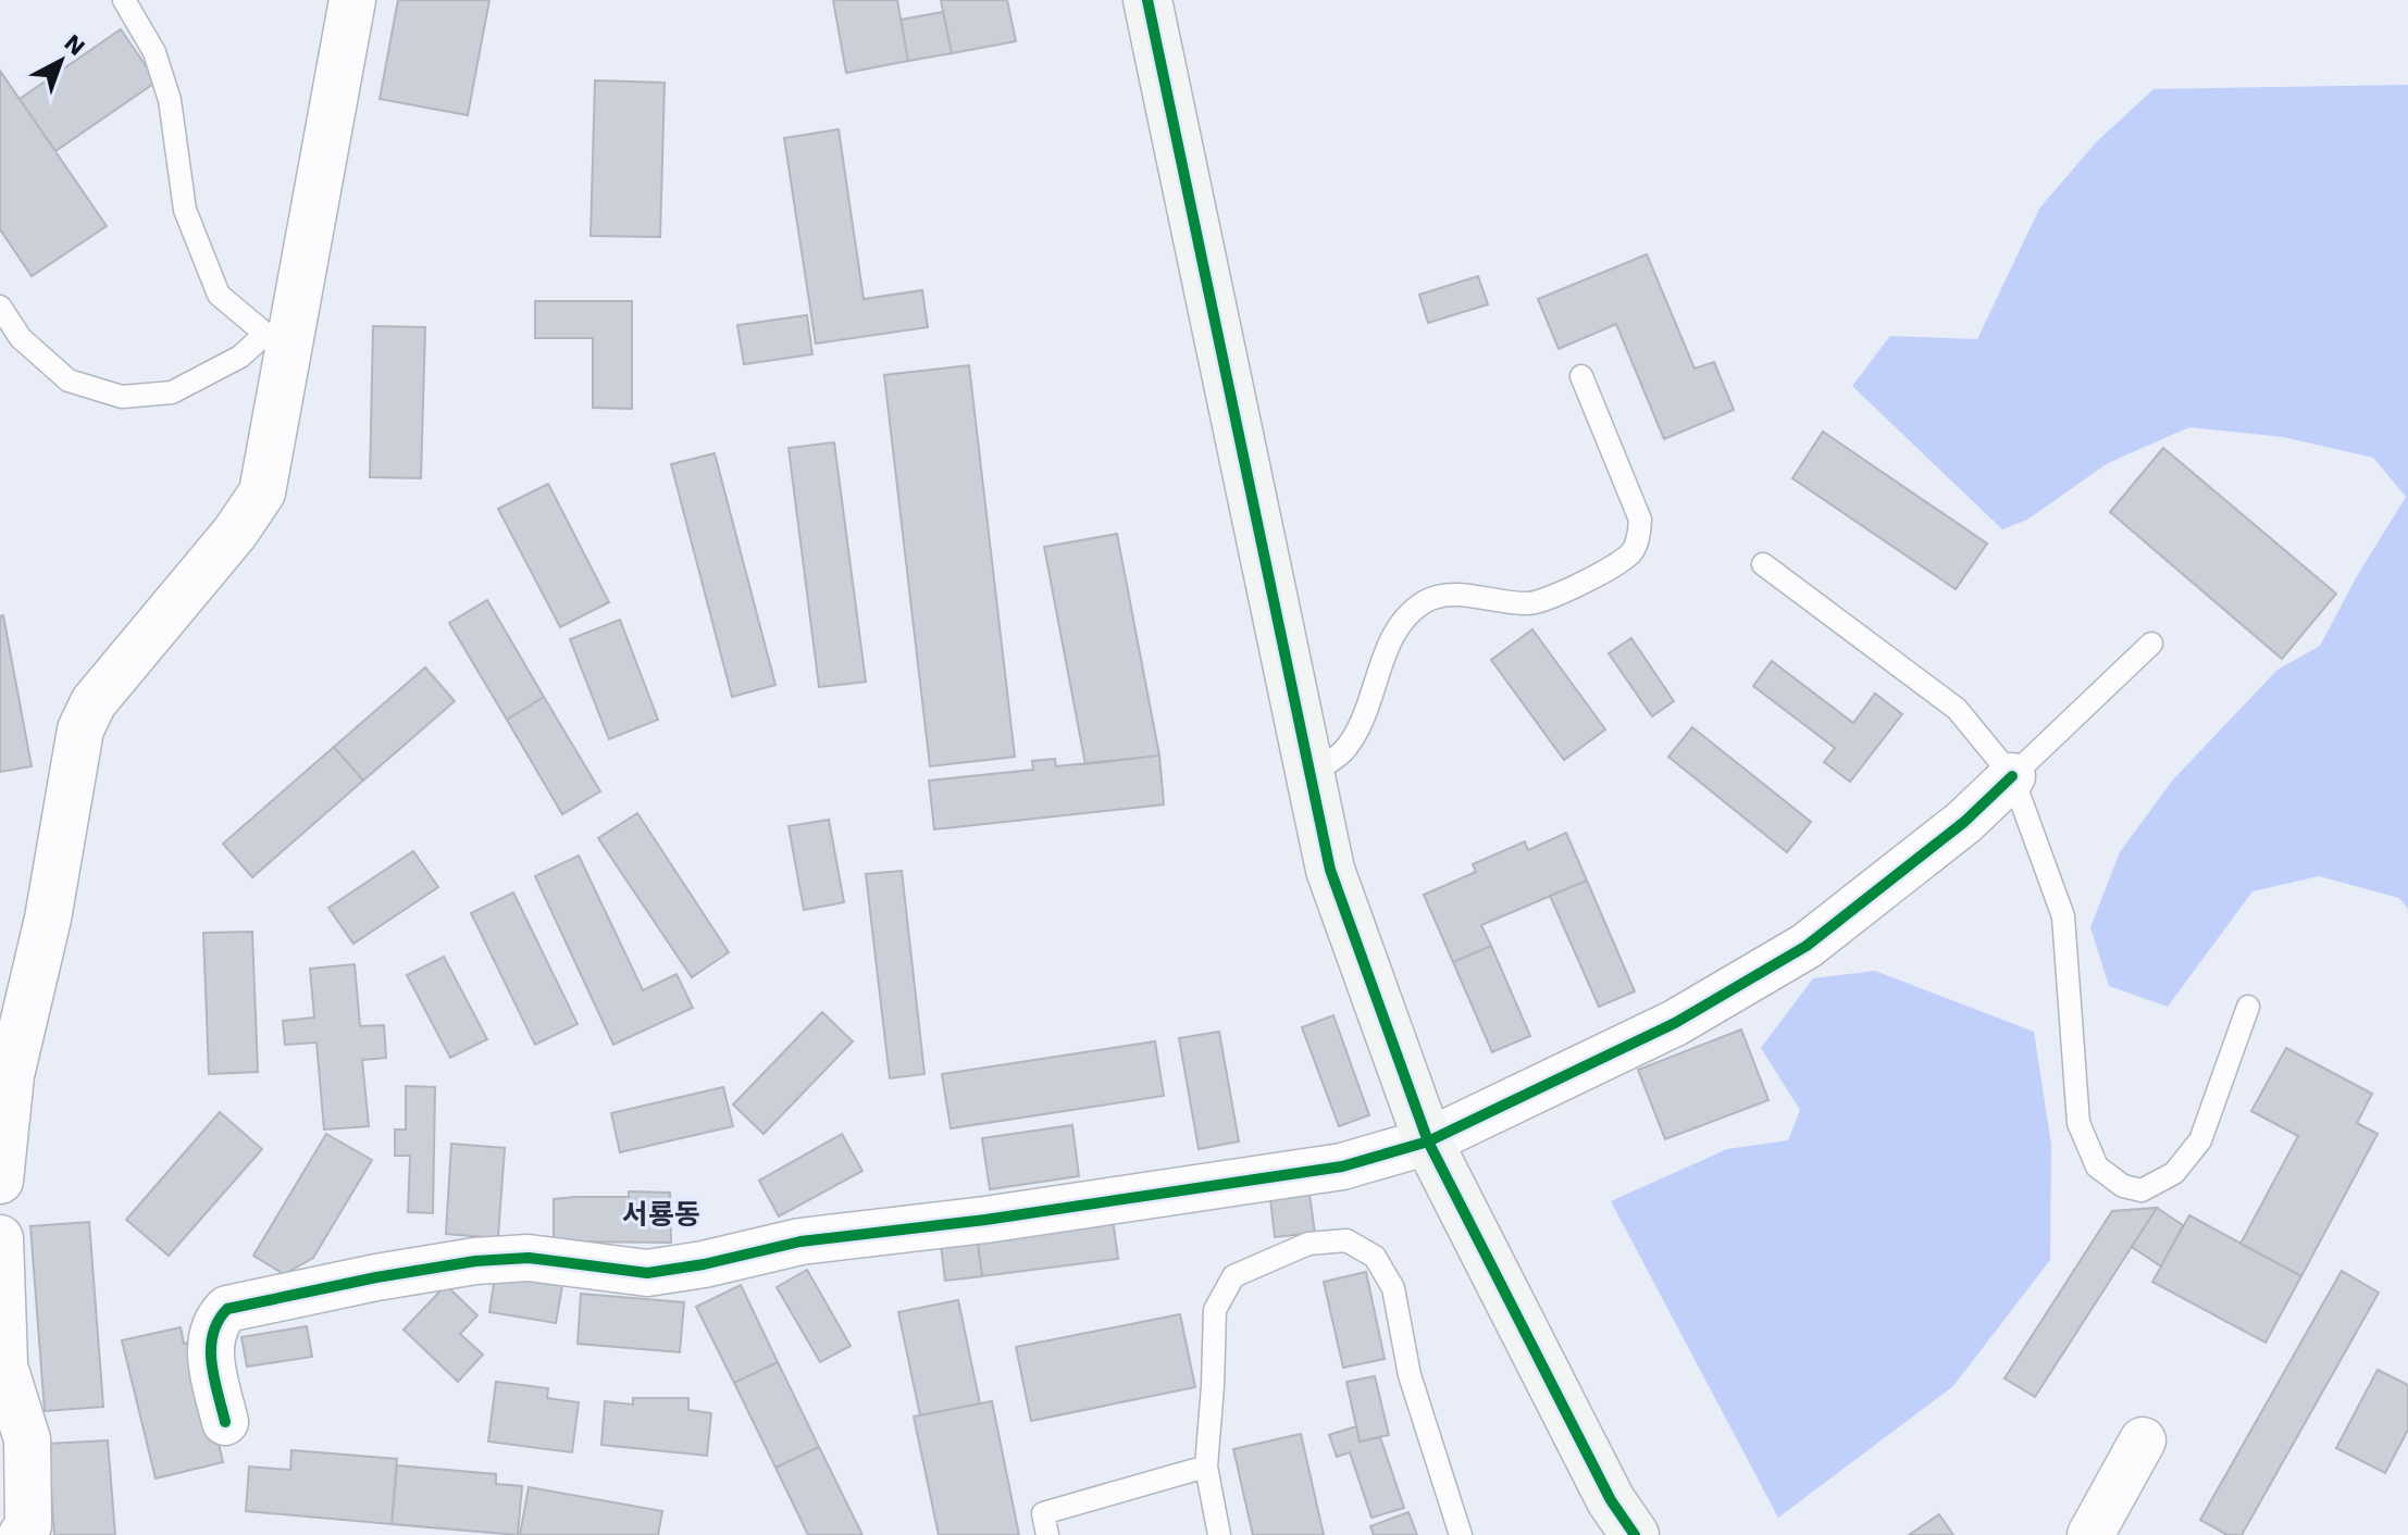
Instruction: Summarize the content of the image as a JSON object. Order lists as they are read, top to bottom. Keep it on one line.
{"districts":["서룡동"],"north":"top right"}
